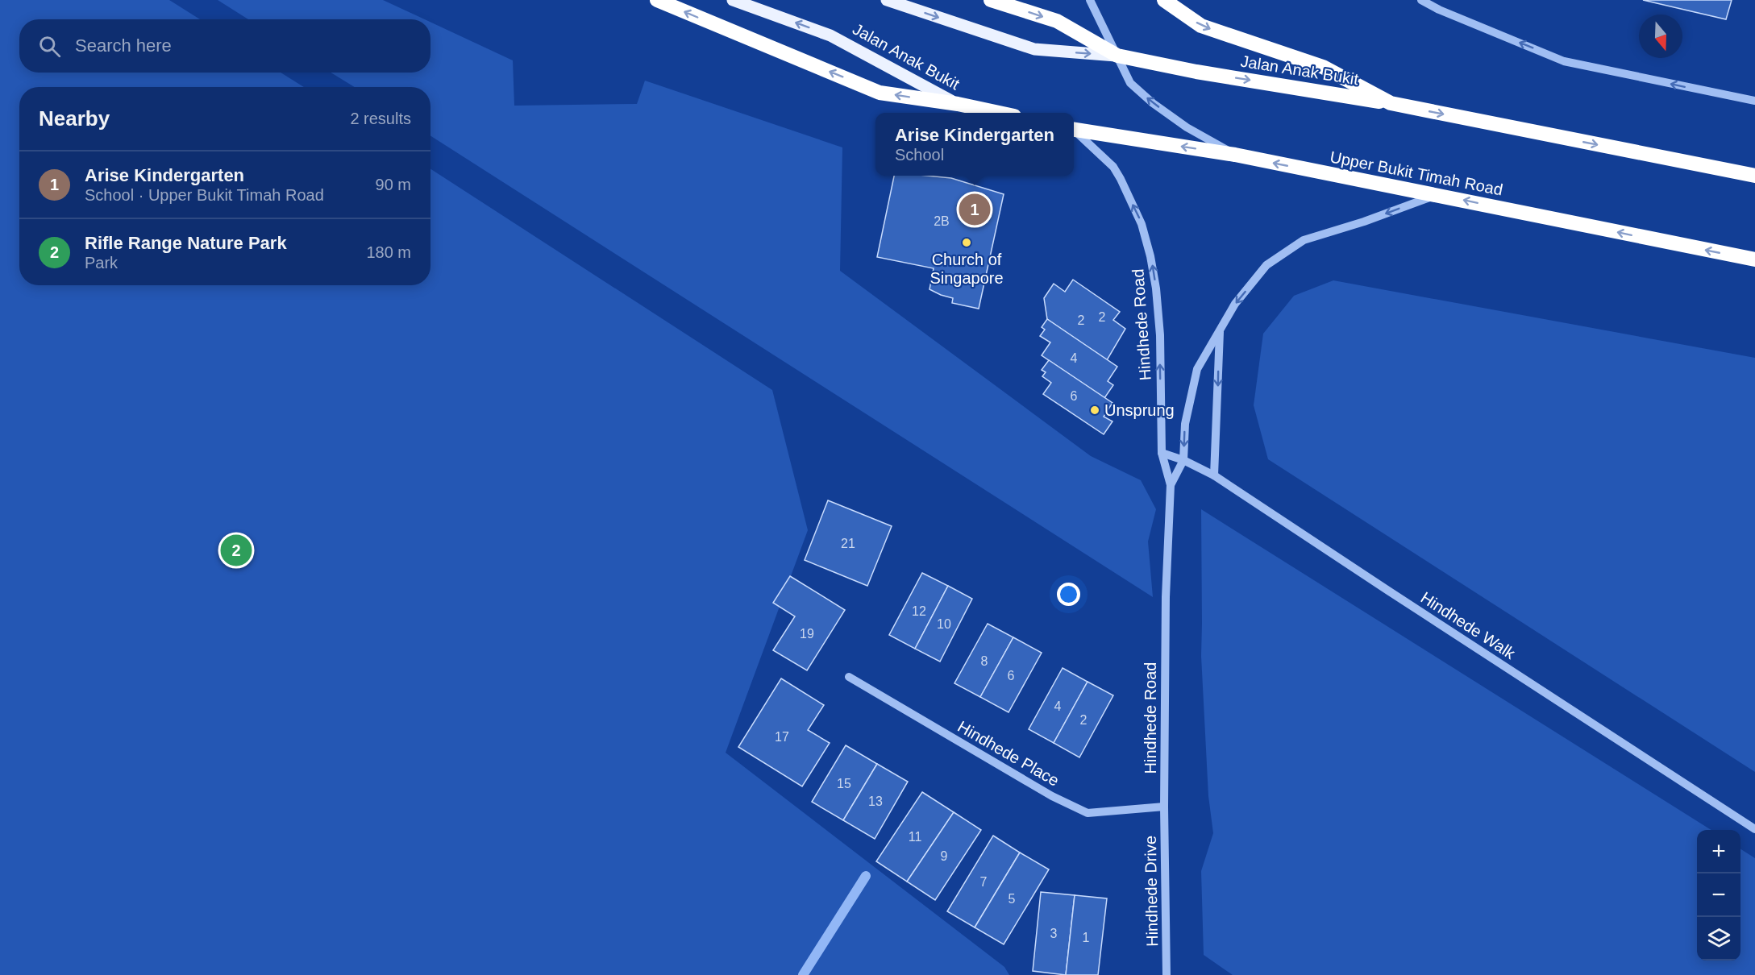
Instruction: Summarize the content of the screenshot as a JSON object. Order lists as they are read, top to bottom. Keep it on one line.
{"streets":{"highway":["Jalan Anak Bukit","Upper Bukit Timah Road"],"street":["Hindhede Road","Hindhede Walk","Hindhede Place","Hindhede Drive"]},"crossings":[["Upper Bukit Timah Road","Hindhede Road"],["Hindhede Road","Hindhede Walk"],["Hindhede Road","Hindhede Place"],["Hindhede Road","Hindhede Drive"],["Hindhede Place","Hindhede Drive"]],"places":["Church of Singapore","Unsprung"],"house_numbers":["2B","2","2","4","6","21","12","10","19","8","6","4","2","17","15","13","11","9","7","5","3","1"],"north":"bottom","page":{"search":"Search here","heading":["Nearby","2 results"],"popup":["Arise Kindergarten","School"],"list":[{"mark":"1","name":"Arise Kindergarten","note":"School · Upper Bukit Timah Road","value":"90 m"},{"mark":"2","name":"Rifle Range Nature Park","note":"Park","value":"180 m"}],"pins":["1","2"],"map_buttons":["+","−"]}}
